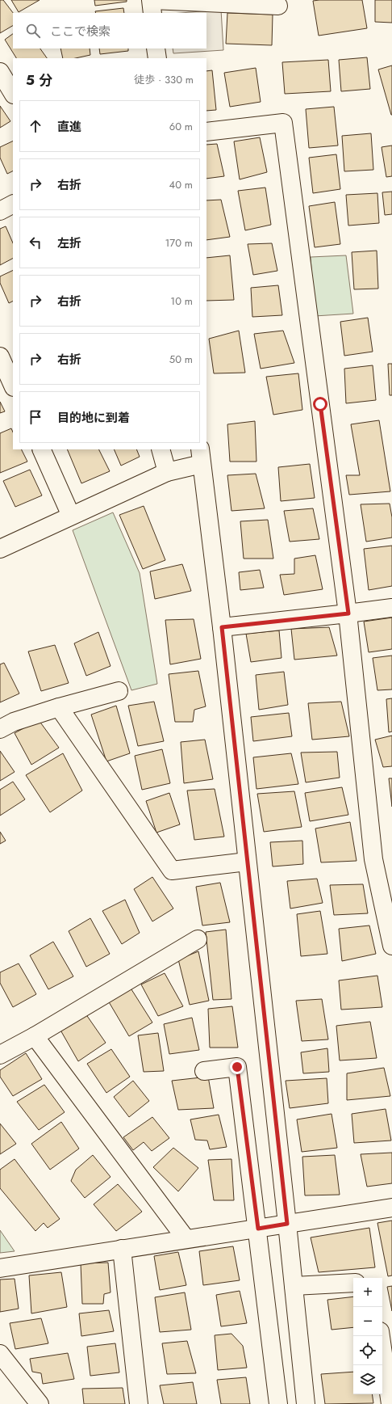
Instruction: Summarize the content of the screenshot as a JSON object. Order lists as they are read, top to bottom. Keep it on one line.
{"page":{"search":"ここで検索","heading":["5 分","徒歩 · 330 m"],"list":[["直進","60 m"],["右折","40 m"],["左折","170 m"],["右折","10 m"],["右折","50 m"],"目的地に到着"],"map_buttons":["+","−"]}}
